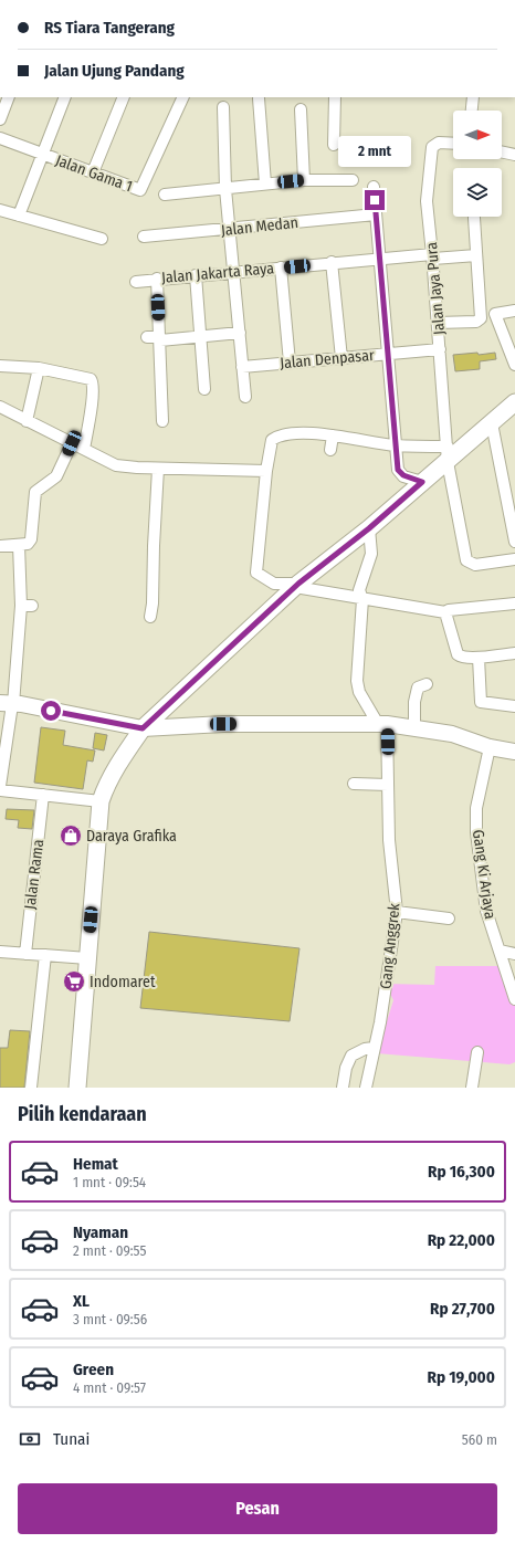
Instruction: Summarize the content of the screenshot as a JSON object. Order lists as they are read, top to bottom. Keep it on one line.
{"streets":{"street":["Jalan Gama 1","Jalan Medan","Jalan Jakarta Raya","Jalan Jaya Pura","Jalan Denpasar","Jalan Rama","Gang Ki Arjaya","Gang Anggrek"]},"crossings":[["Jalan Jakarta Raya","Jalan Jaya Pura"],["Jalan Jaya Pura","Jalan Denpasar"]],"places":{"shop":["Daraya Grafika"],"supermarket":["Indomaret"]},"north":"right","page":{"banner":["RS Tiara Tangerang","Jalan Ujung Pandang"],"bubble":"2 mnt","heading":"Pilih kendaraan","list":[{"name":"Hemat","note":"1 mnt · 09:54","value":"Rp 16,300"},{"name":"Nyaman","note":"2 mnt · 09:55","value":"Rp 22,000"},{"name":"XL","note":"3 mnt · 09:56","value":"Rp 27,700"},{"name":"Green","note":"4 mnt · 09:57","value":"Rp 19,000"}],"pay":["Tunai","560 m"],"buttons":"Pesan"}}
